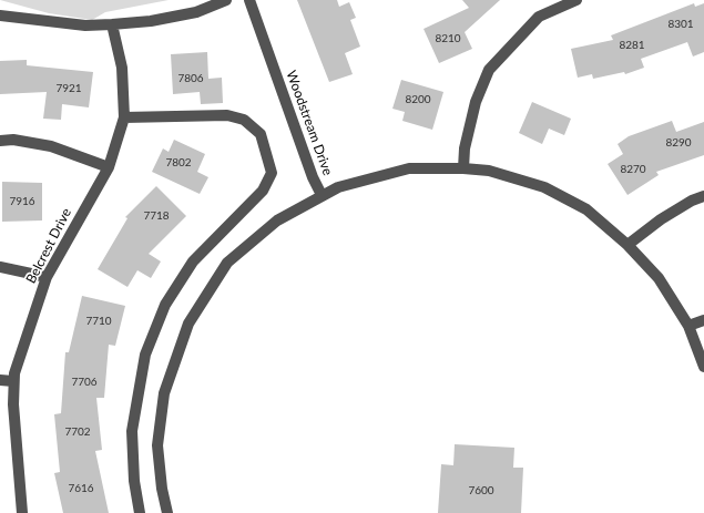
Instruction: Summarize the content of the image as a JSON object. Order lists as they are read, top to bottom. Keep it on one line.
{"streets":{"street":["Woodstream Drive","Belcrest Drive"]},"house_numbers":["8301","8210","8281","7806","7921","8200","8290","7802","8270","7916","7718","7710","7706","7702","7616","7600"]}
